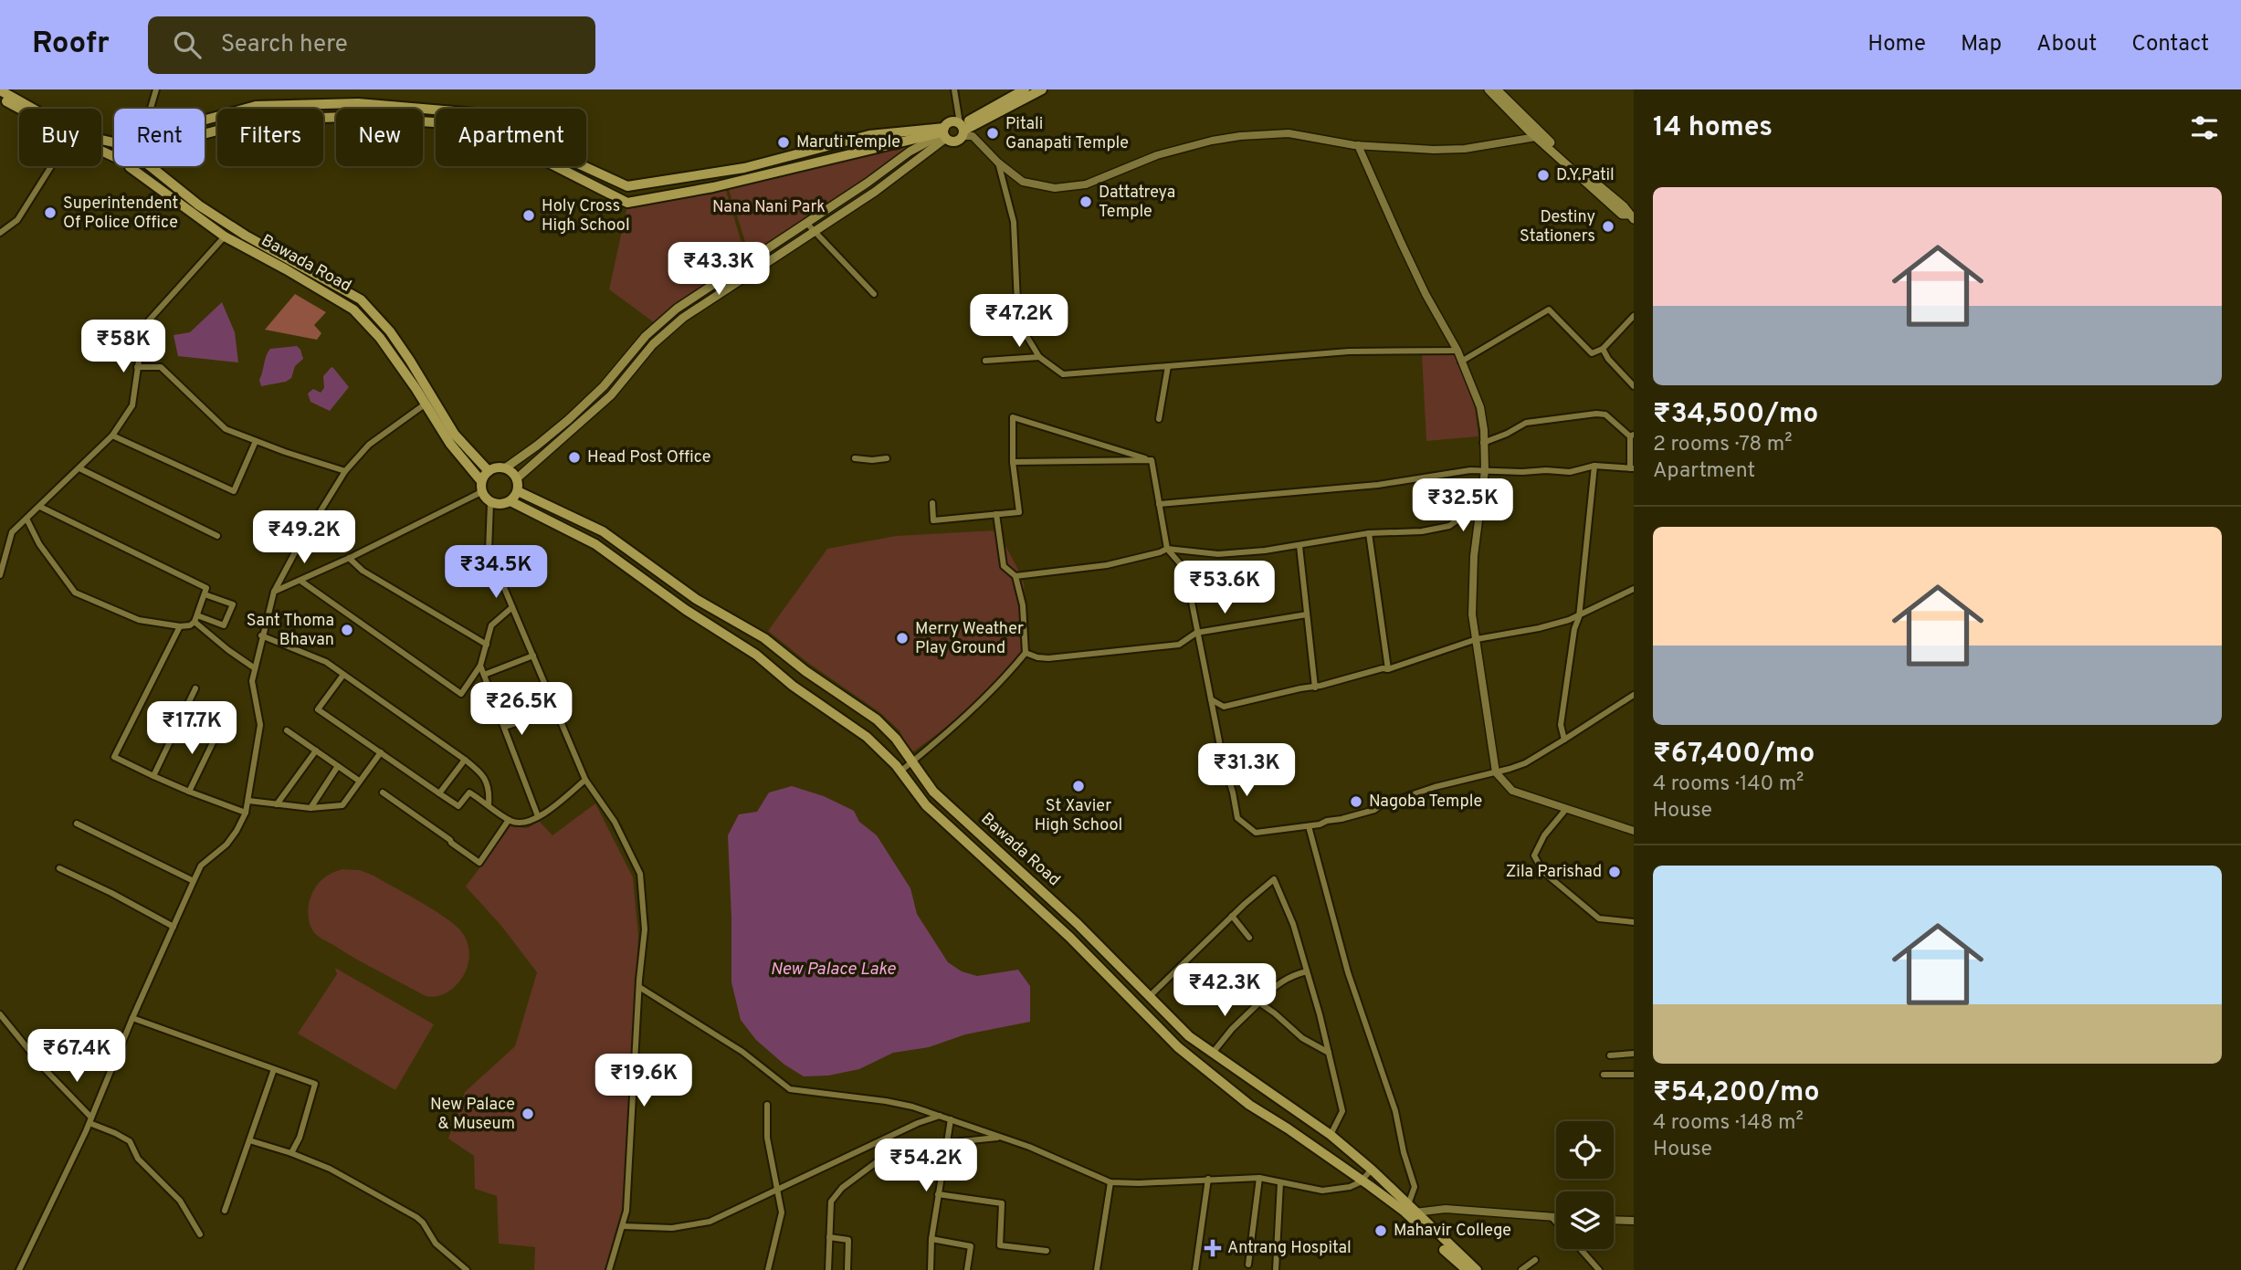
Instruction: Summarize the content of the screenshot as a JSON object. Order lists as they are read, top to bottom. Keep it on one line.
{"streets":{"main road":["Bawada Road"]},"water":["New Palace Lake"],"parks":["Nana Nani Park"],"places":{"other":["Pitali Ganapati Temple","Maruti Temple","D.Y.Patil","Dattatreya Temple","Superintendent Of Police Office","Holy Cross High School","Destiny Stationers","Head Post Office","Sant Thoma Bhavan","Merry Weather Play Ground","St Xavier High School","Nagoba Temple","Zila Parishad","New Palace & Museum","Mahavir College"],"health":["Antrang Hospital"]},"page":{"header":"Roofr","search":"Search here","nav":["Home","Map","About","Contact"],"heading":"14 homes","chip":["Buy","Rent","Filters","New","Apartment"],"list":[{"name":"₹34,500/mo","note":"2 rooms · 78 m² · Apartment"},{"name":"₹67,400/mo","note":"4 rooms · 140 m² · House"},{"name":"₹54,200/mo","note":"4 rooms · 148 m² · House"}],"price":["₹43.3K","₹47.2K","₹58K","₹32.5K","₹49.2K","₹34.5K","₹53.6K","₹26.5K","₹17.7K","₹31.3K","₹42.3K","₹67.4K","₹19.6K","₹54.2K"]}}
